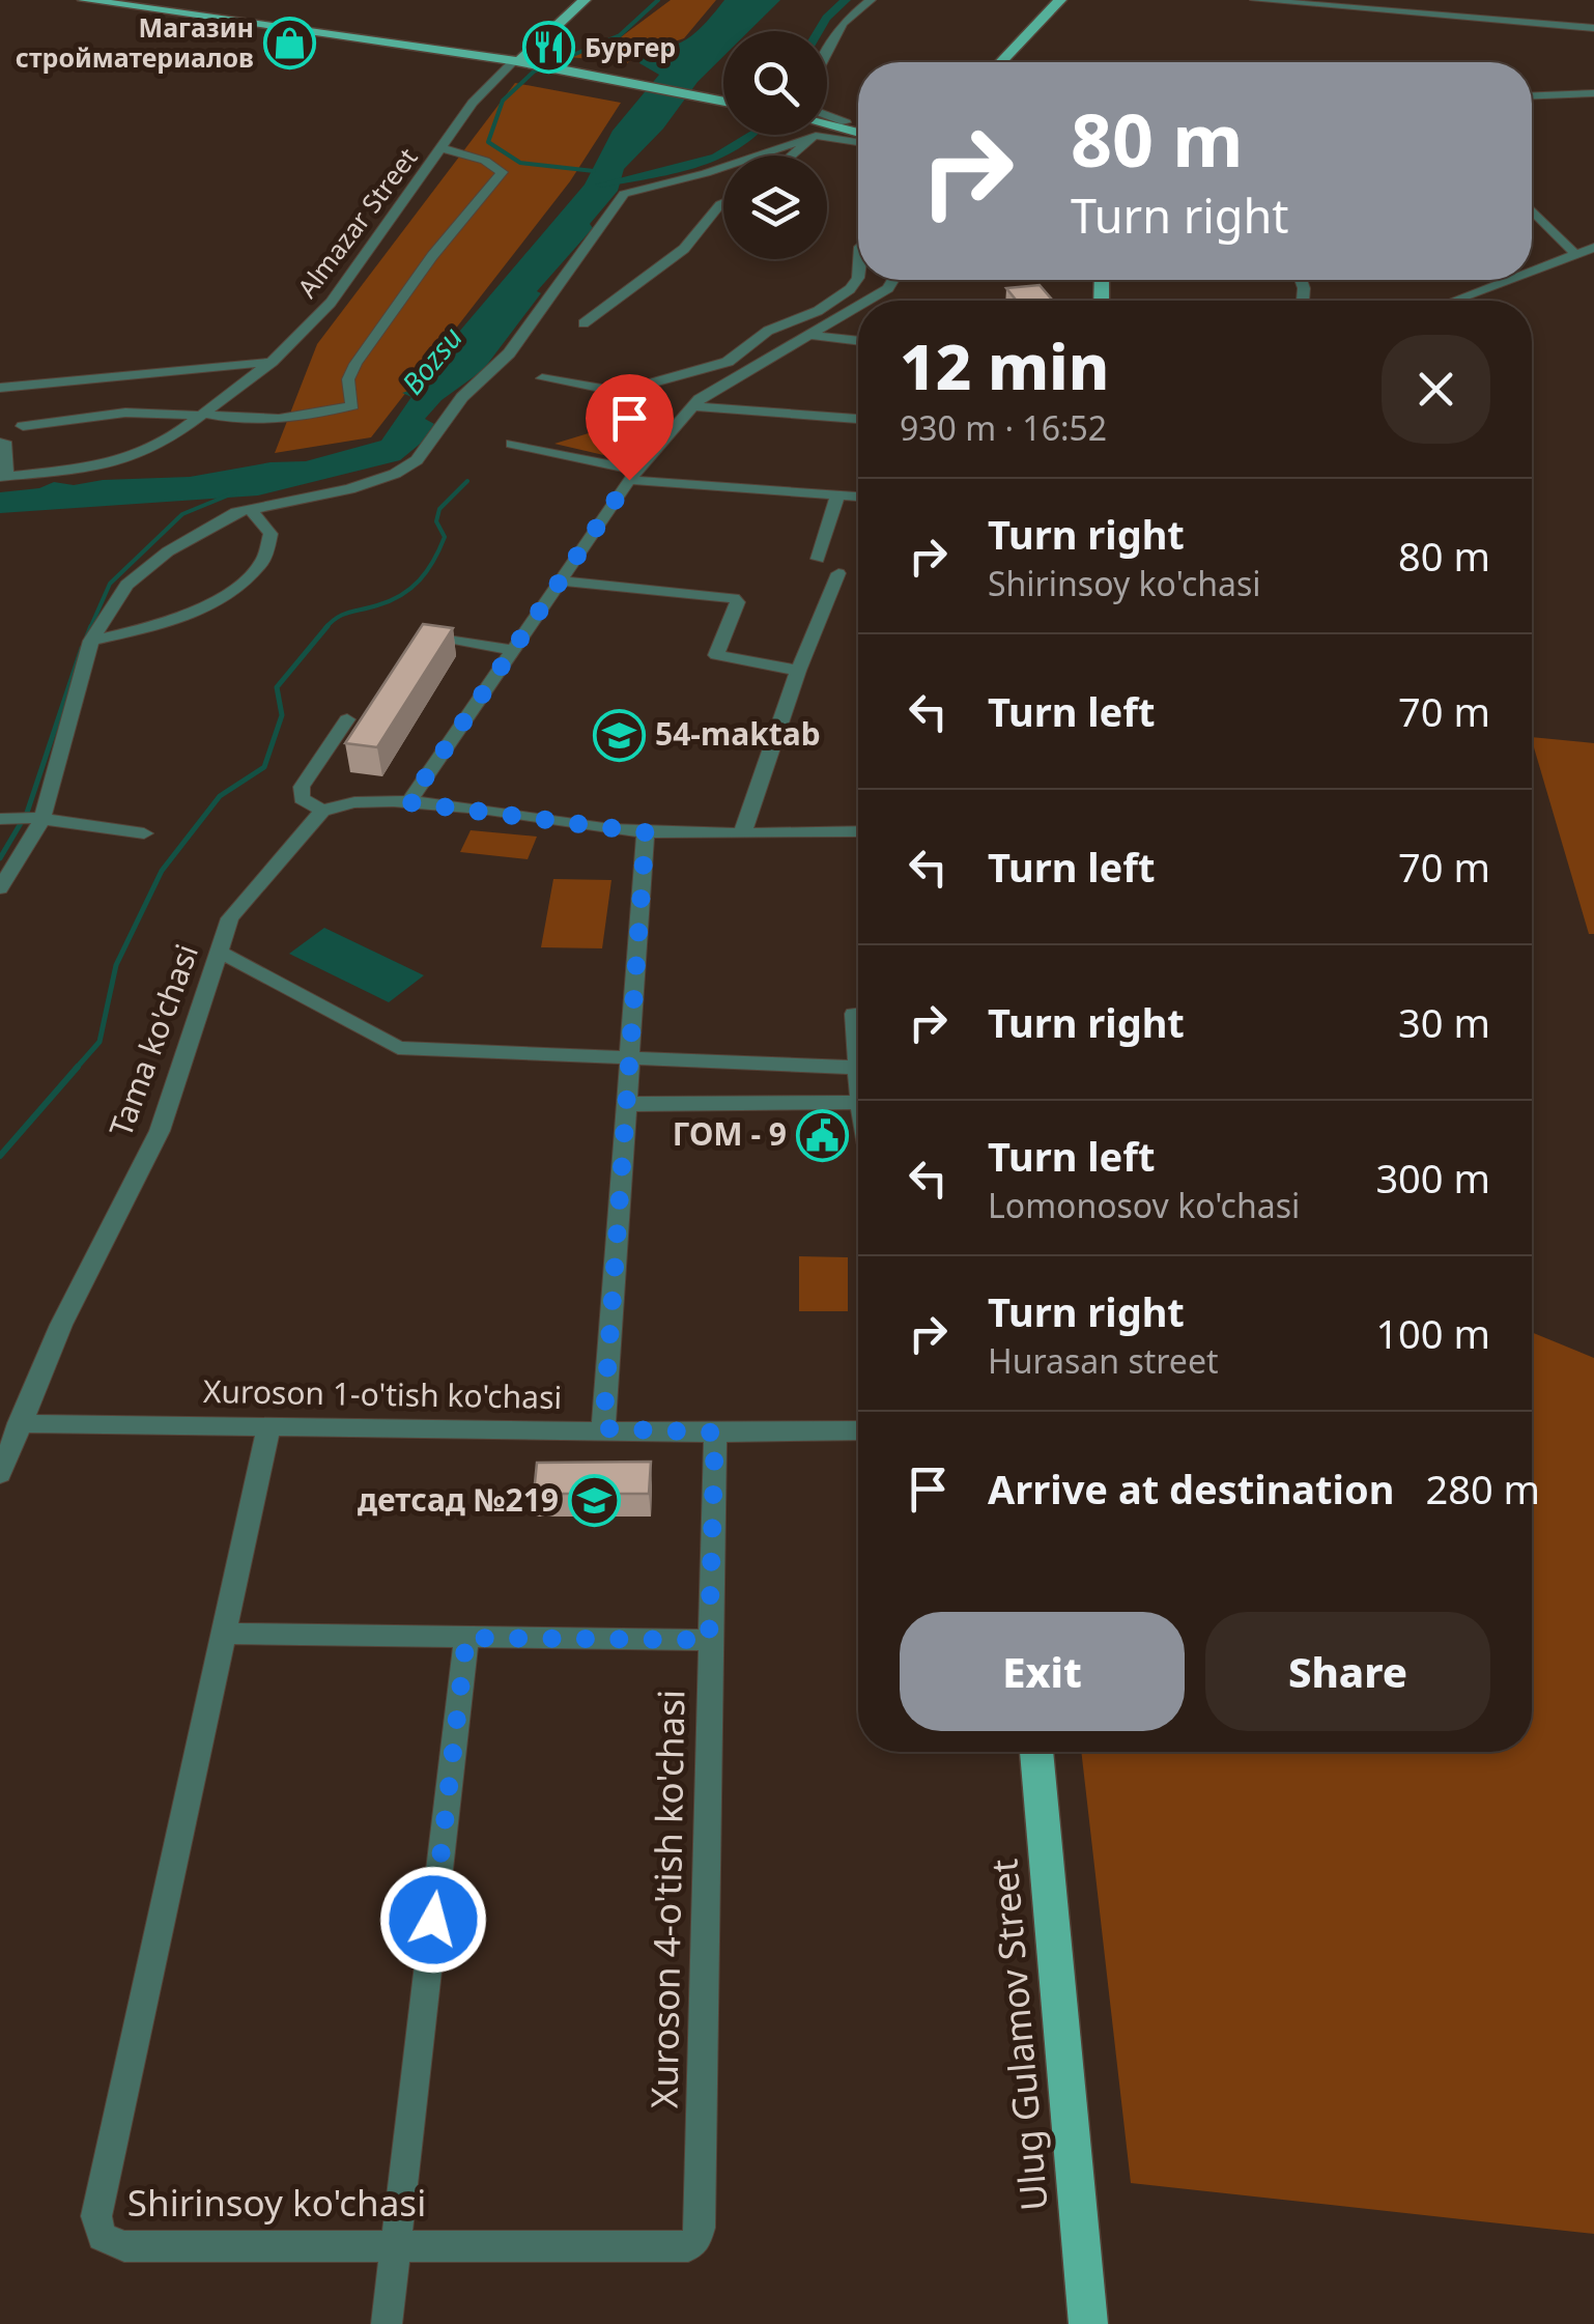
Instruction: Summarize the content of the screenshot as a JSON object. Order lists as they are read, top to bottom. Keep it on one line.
{"streets":{"main road":["Ulug Gulamov Street"],"street":["Almazar Street","Tama ko'chasi","Хuroson 1-o'tish ko'chasi","Xuroson 4-o'tish ko'chasi","Shirinsoy ko'chasi"]},"crossings":[["Tama ko'chasi","Хuroson 1-o'tish ko'chasi"],["Хuroson 1-o'tish ko'chasi","Xuroson 4-o'tish ko'chasi"],["Хuroson 1-o'tish ko'chasi","Shirinsoy ko'chasi"],["Xuroson 4-o'tish ko'chasi","Shirinsoy ko'chasi"]],"water":["Bozsu"],"places":{"shop":["Магазин стройматериалов"],"restaurant":["Бургер"],"school or university":["54-maktab","детсад №219"],"public building":["ГОМ - 9"]},"page":{"turn":["80 m","Turn right"],"heading":["12 min","930 m · 16:52"],"list":[{"name":"Turn right","note":"Shirinsoy ko'chasi","value":"80 m"},{"name":"Turn left","value":"70 m"},{"name":"Turn left","value":"70 m"},{"name":"Turn right","value":"30 m"},{"name":"Turn left","note":"Lomonosov ko'chasi","value":"300 m"},{"name":"Turn right","note":"Hurasan street","value":"100 m"},{"name":"Arrive at destination","value":"280 m"}],"buttons":["Exit","Share"]}}
